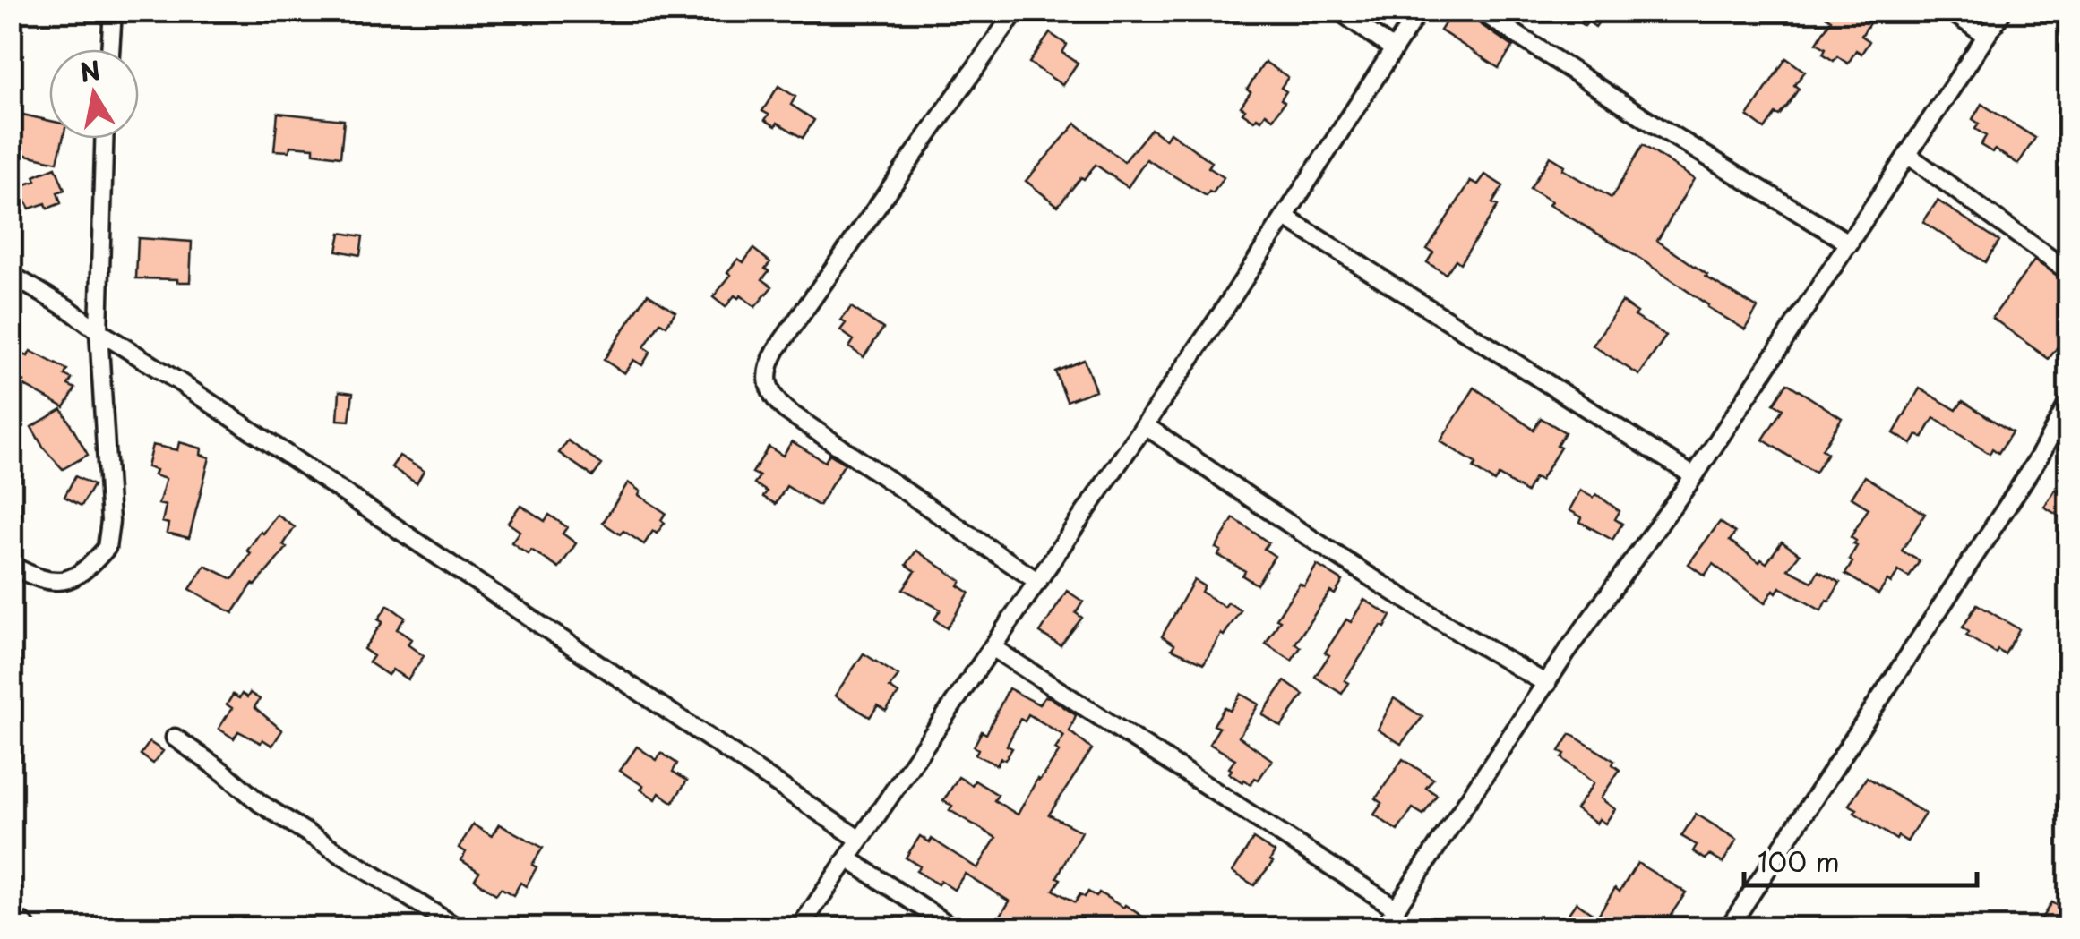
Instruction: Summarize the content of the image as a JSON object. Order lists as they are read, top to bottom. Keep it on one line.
{"scale_bar":"100 m","north":"top"}
